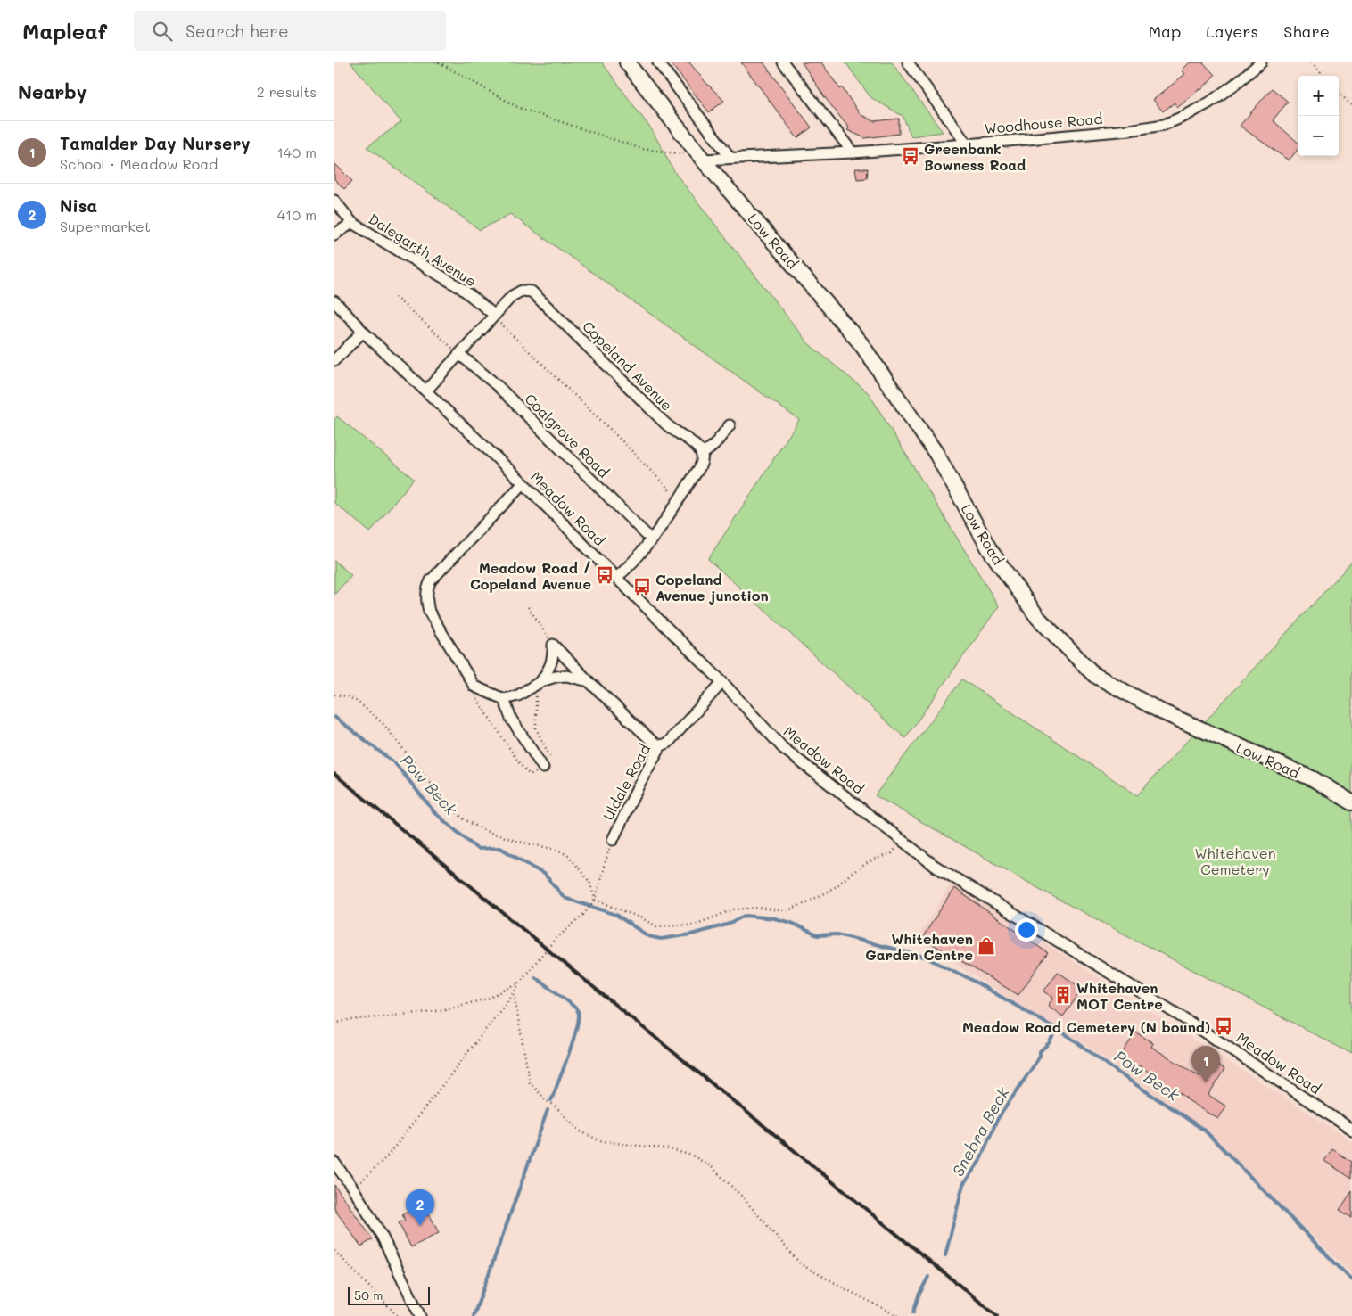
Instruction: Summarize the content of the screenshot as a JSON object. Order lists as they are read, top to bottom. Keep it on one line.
{"streets":{"main road":["Low Road"],"street":["Woodhouse Road","Dalegarth Avenue","Copeland Avenue","Coalgrove Road","Meadow Road","Uldale Road"]},"crossings":[["Woodhouse Road","Low Road"],["Dalegarth Avenue","Copeland Avenue"],["Copeland Avenue","Coalgrove Road"],["Copeland Avenue","Meadow Road"],["Meadow Road","Uldale Road"]],"water":["Pow Beck","Snebra Beck"],"parks":["Whitehaven Cemetery"],"places":{"bus stop":["Greenbank Bowness Road","Meadow Road / Copeland Avenue","Copeland Avenue junction","Meadow Road Cemetery (N bound)"],"shop":["Whitehaven Garden Centre"],"building":["Whitehaven MOT Centre"]},"scale_bar":"50 m","page":{"header":"Mapleaf","search":"Search here","nav":["Map","Layers","Share"],"heading":["Nearby","2 results"],"map_buttons":["+","−"],"list":[{"mark":"1","name":"Tamalder Day Nursery","note":"School · Meadow Road","value":"140 m"},{"mark":"2","name":"Nisa","note":"Supermarket","value":"410 m"}],"pins":["1","2"],"scale":"50 m"}}
